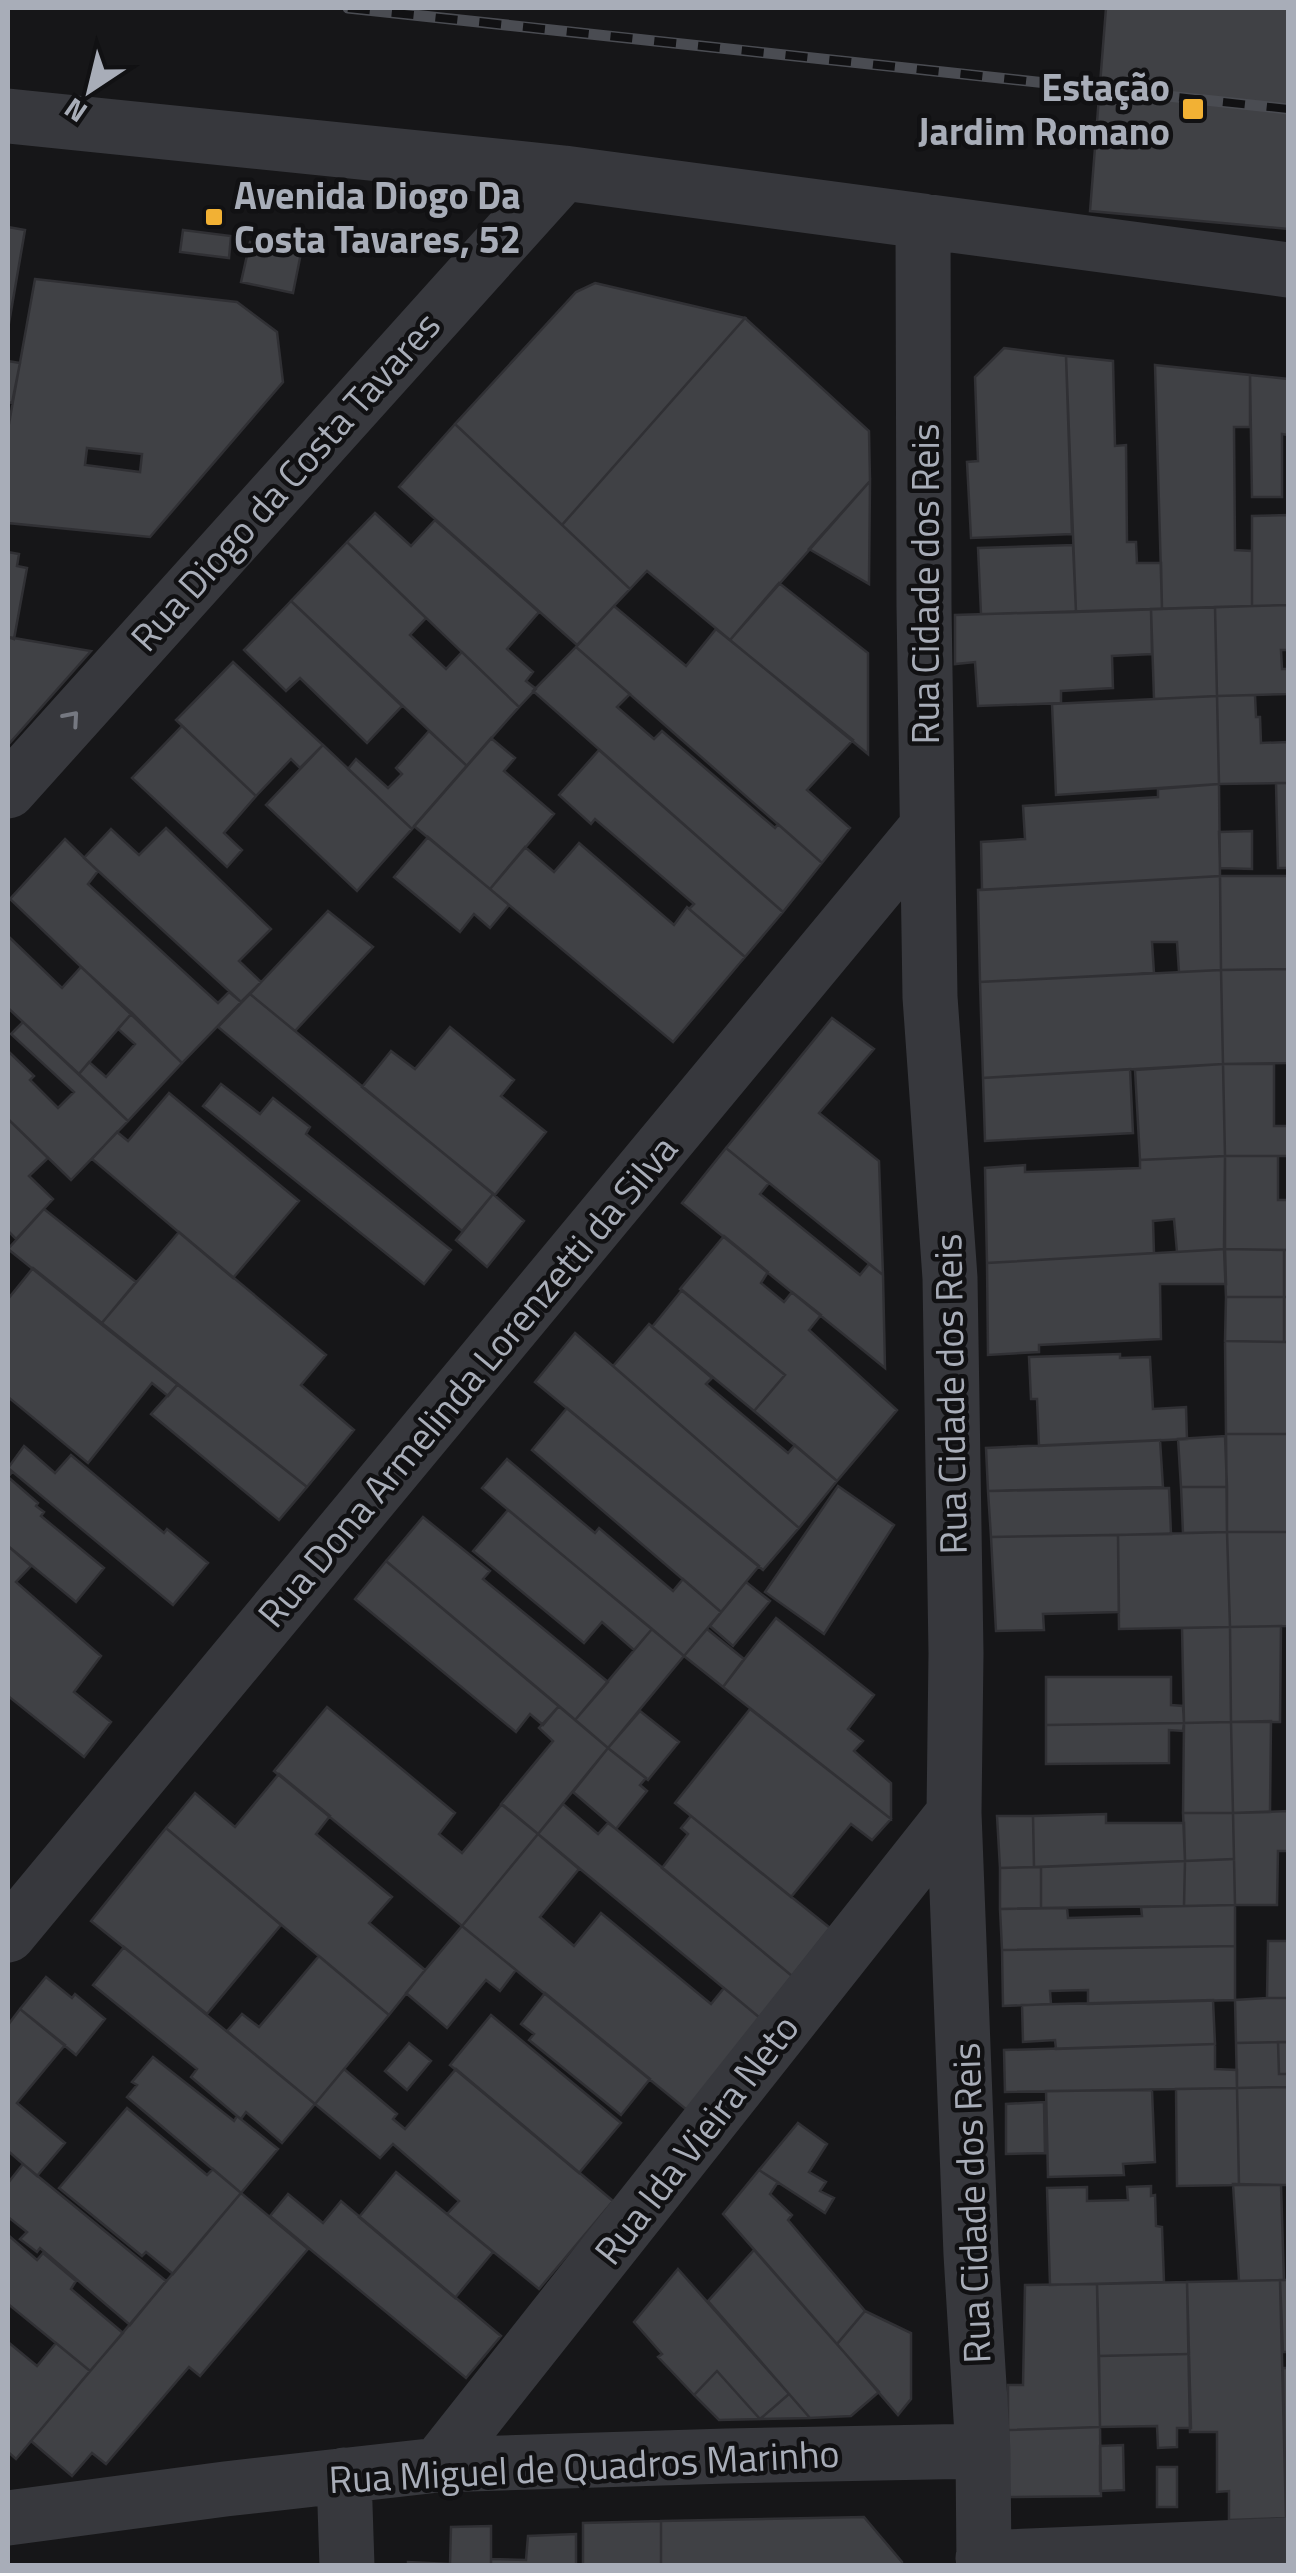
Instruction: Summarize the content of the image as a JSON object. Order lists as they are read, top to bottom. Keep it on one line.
{"streets":{"street":["Rua Diogo da Costa Tavares","Rua Cidade dos Reis","Rua Dona Armelinda Lorenzetti da Silva","Rua Ida Vieira Neto","Rua Miguel de Quadros Marinho"]},"crossings":[["Rua Cidade dos Reis","Rua Dona Armelinda Lorenzetti da Silva"],["Rua Cidade dos Reis","Rua Ida Vieira Neto"],["Rua Cidade dos Reis","Rua Miguel de Quadros Marinho"],["Rua Ida Vieira Neto","Rua Miguel de Quadros Marinho"]],"one_way":["Rua Diogo da Costa Tavares"],"places":{"transit":["Estação Jardim Romano","Avenida Diogo Da Costa Tavares, 52"]},"north":"bottom left"}
